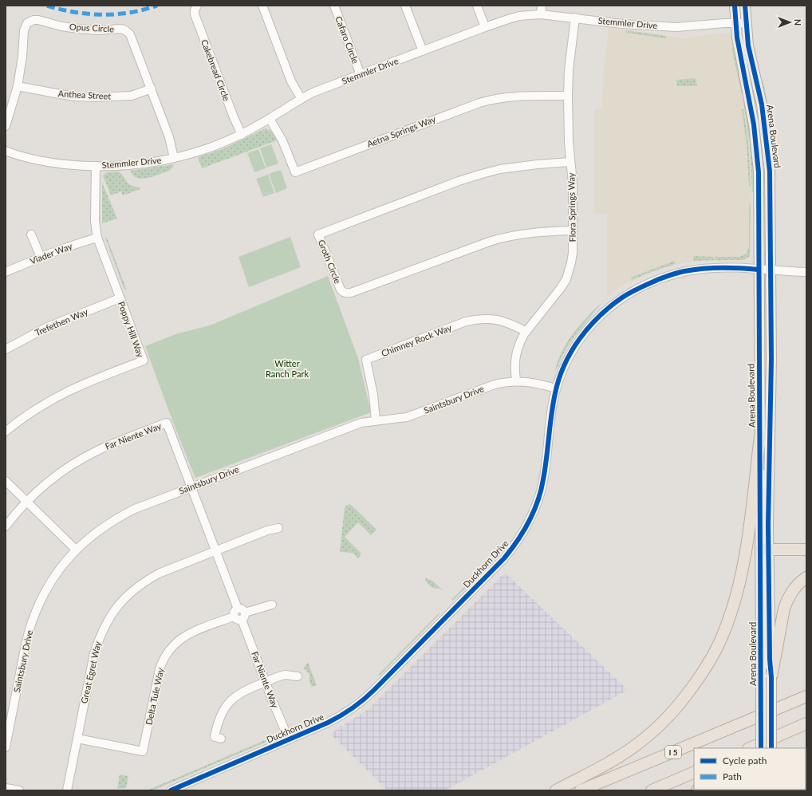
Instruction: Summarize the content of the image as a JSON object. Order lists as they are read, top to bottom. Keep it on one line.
{"streets":{"highway":["I 5"],"main road":["Arena Boulevard"],"street":["Stemmler Drive","Opus Circle","Cafaro Circle","Cakebread Circle","Anthea Street","Aetna Springs Way","Flora Springs Way","Viader Way","Groth Circle","Trefethen Way","Poppy Hill Way","Chimney Rock Way","Saintsbury Drive","Far Niente Way","Duckhorn Drive","Great Egret Way","Delta Tule Way"]},"crossings":[["Stemmler Drive","Opus Circle"],["Stemmler Drive","Cafaro Circle"],["Stemmler Drive","Cakebread Circle"],["Stemmler Drive","Aetna Springs Way"],["Stemmler Drive","Arena Boulevard"],["Stemmler Drive","Flora Springs Way"],["Stemmler Drive","Poppy Hill Way"],["Opus Circle","Anthea Street"],["Aetna Springs Way","Flora Springs Way"],["Arena Boulevard","Duckhorn Drive"],["Flora Springs Way","Groth Circle"],["Flora Springs Way","Chimney Rock Way"],["Flora Springs Way","Saintsbury Drive"],["Viader Way","Poppy Hill Way"],["Trefethen Way","Poppy Hill Way"],["Chimney Rock Way","Saintsbury Drive"],["Saintsbury Drive","Far Niente Way"],["Saintsbury Drive","Duckhorn Drive"],["Far Niente Way","Duckhorn Drive"],["Far Niente Way","Great Egret Way"],["Far Niente Way","Delta Tule Way"],["Great Egret Way","Delta Tule Way"]],"parks":["Witter Ranch Park"],"legend":["Cycle path","Path"],"north":"right"}
